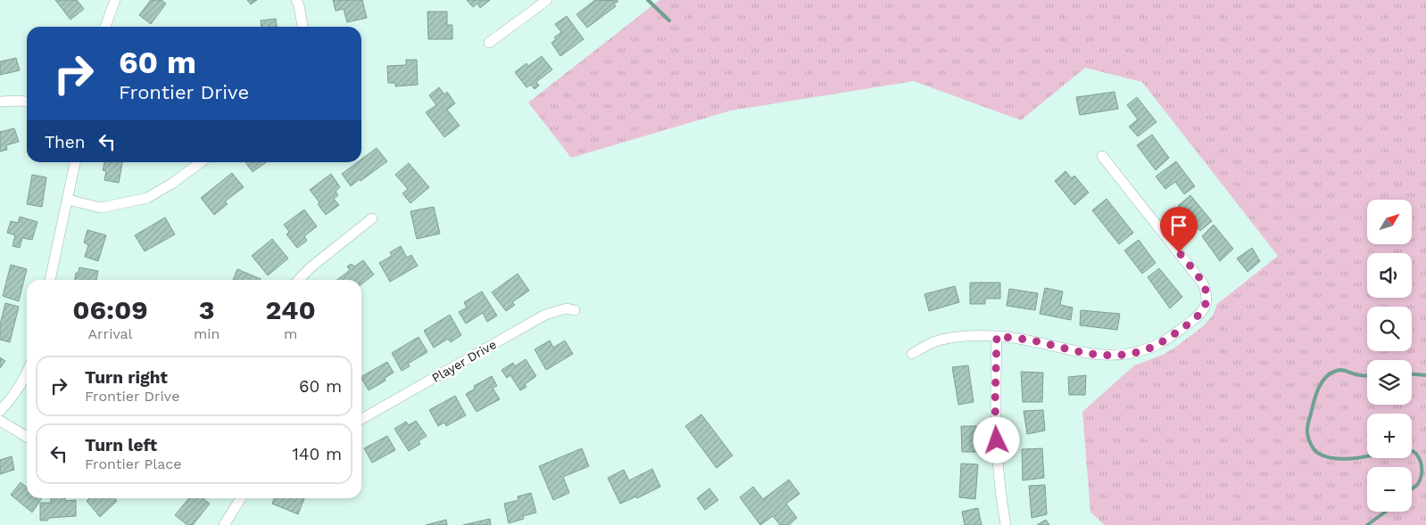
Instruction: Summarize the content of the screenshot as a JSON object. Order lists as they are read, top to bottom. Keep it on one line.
{"streets":{"street":["Player Drive"]},"north":"top right","page":{"turn":["60 m","Frontier Drive"],"then":"Then","map_buttons":["+","−"],"eta":["06:09","Arrival","3","min","240","m"],"list":[{"name":"Turn right","note":"Frontier Drive","value":"60 m"},{"name":"Turn left","note":"Frontier Place","value":"140 m"}]}}
